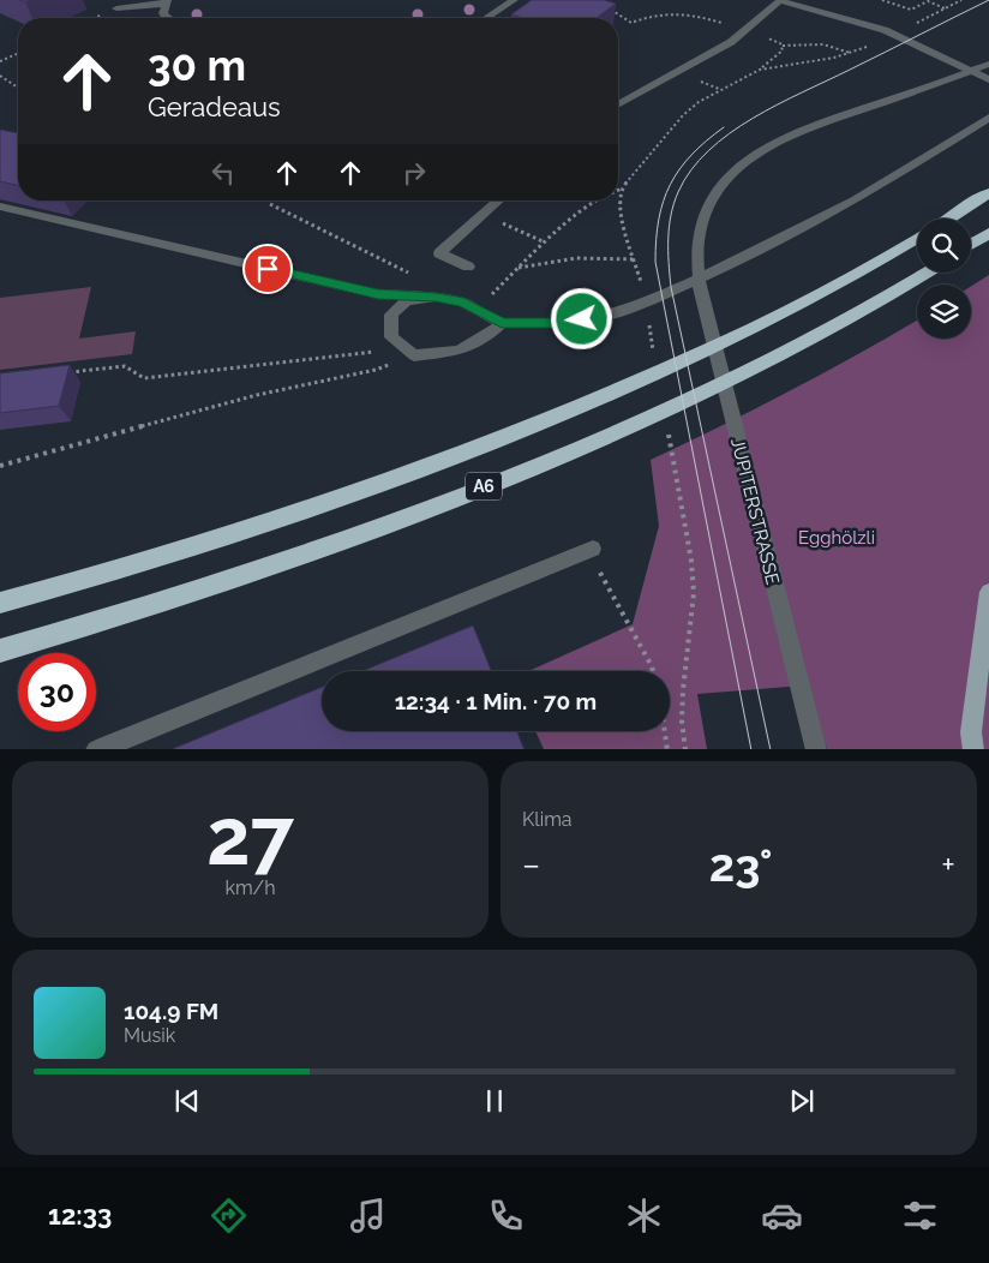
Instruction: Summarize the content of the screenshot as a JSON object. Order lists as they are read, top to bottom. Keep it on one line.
{"streets":{"highway":["A6"],"street":["JUPITERSTRASSE"]},"parks":["Egghölzli"],"page":{"turn":["30 m","Geradeaus"],"limit":"30","trip":"12:34 · 1 Min. · 70 m","tile":[["27","km/h"],"Klima"],"heat":["−","23°","+"],"song":["104.9 FM","Musik"],"tabs":"12:33"}}
